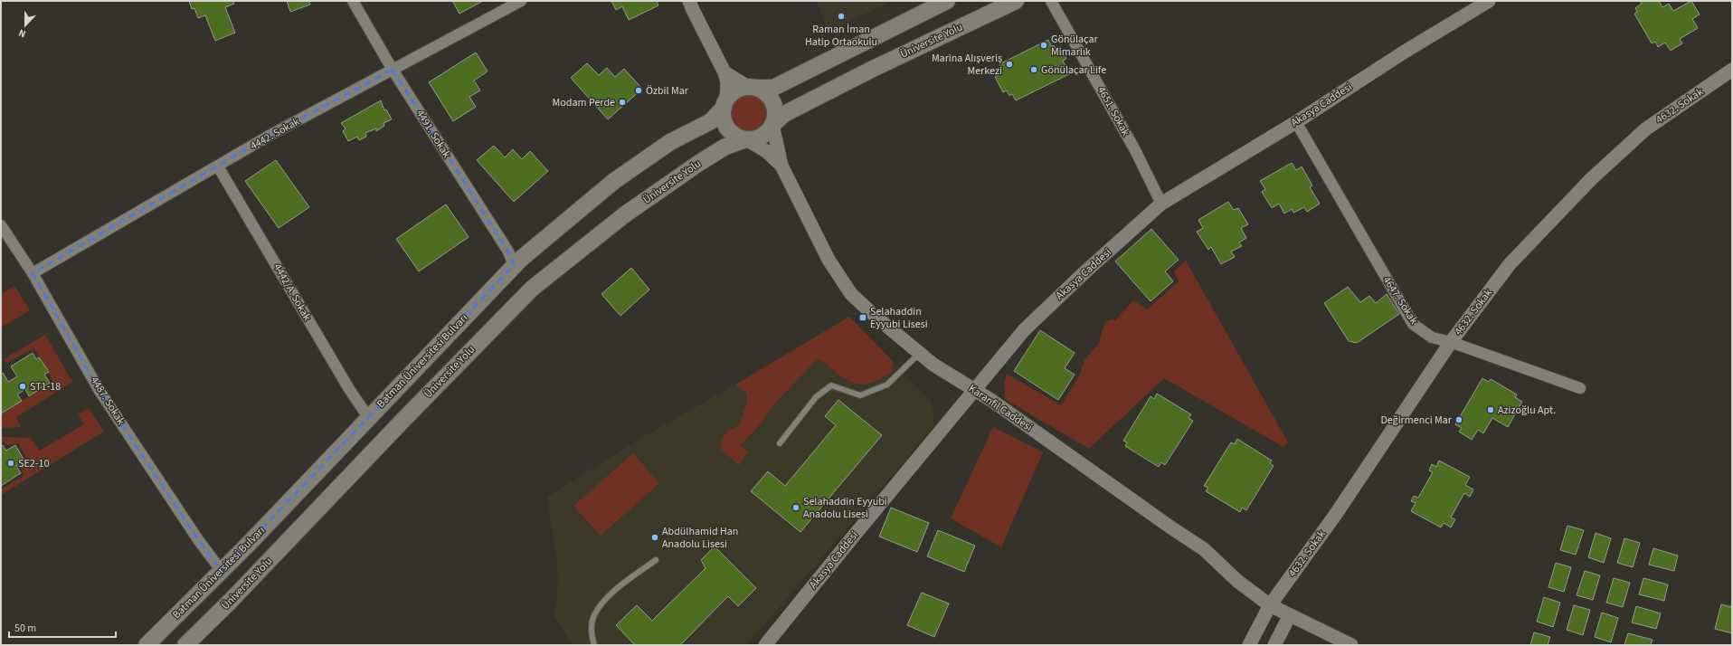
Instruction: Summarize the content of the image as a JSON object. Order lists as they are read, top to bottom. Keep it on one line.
{"streets":{"main road":["Üniversite Yolu","Batman Üniversitesi Bulvarı"],"street":["Akasya Caddesi","4632. Sokak","4651. Sokak","4442. Sokak","4491. Sokak","4442/A. Sokak","4647. Sokak","4487. Sokak","Karanfil Caddesi"]},"crossings":[["Üniversite Yolu","Batman Üniversitesi Bulvarı"],["Akasya Caddesi","4651. Sokak"],["Akasya Caddesi","4647. Sokak"],["Akasya Caddesi","Karanfil Caddesi"],["4632. Sokak","4647. Sokak"],["4632. Sokak","Karanfil Caddesi"],["4442. Sokak","4491. Sokak"],["4442. Sokak","4442/A. Sokak"],["4442. Sokak","4487. Sokak"],["4491. Sokak","Batman Üniversitesi Bulvarı"],["4442/A. Sokak","Batman Üniversitesi Bulvarı"],["Batman Üniversitesi Bulvarı","4487. Sokak"]],"places":{"other":["Raman İman Hatip Ortaokulu","Gönülaçar Mimarlık","Marina Alışveriş Merkezi","Gönülaçar Life","Özbil Mar","Modam Perde","ST1-18","Azizoğlu Apt.","Değirmenci Mar","SE2-10","Selahaddin Eyyubi Anadolu Lisesi","Abdülhamid Han Anadolu Lisesi"],"transit":["Selahaddin Eyyubi Lisesi"]},"scale_bar":"50 m","north":"bottom"}
